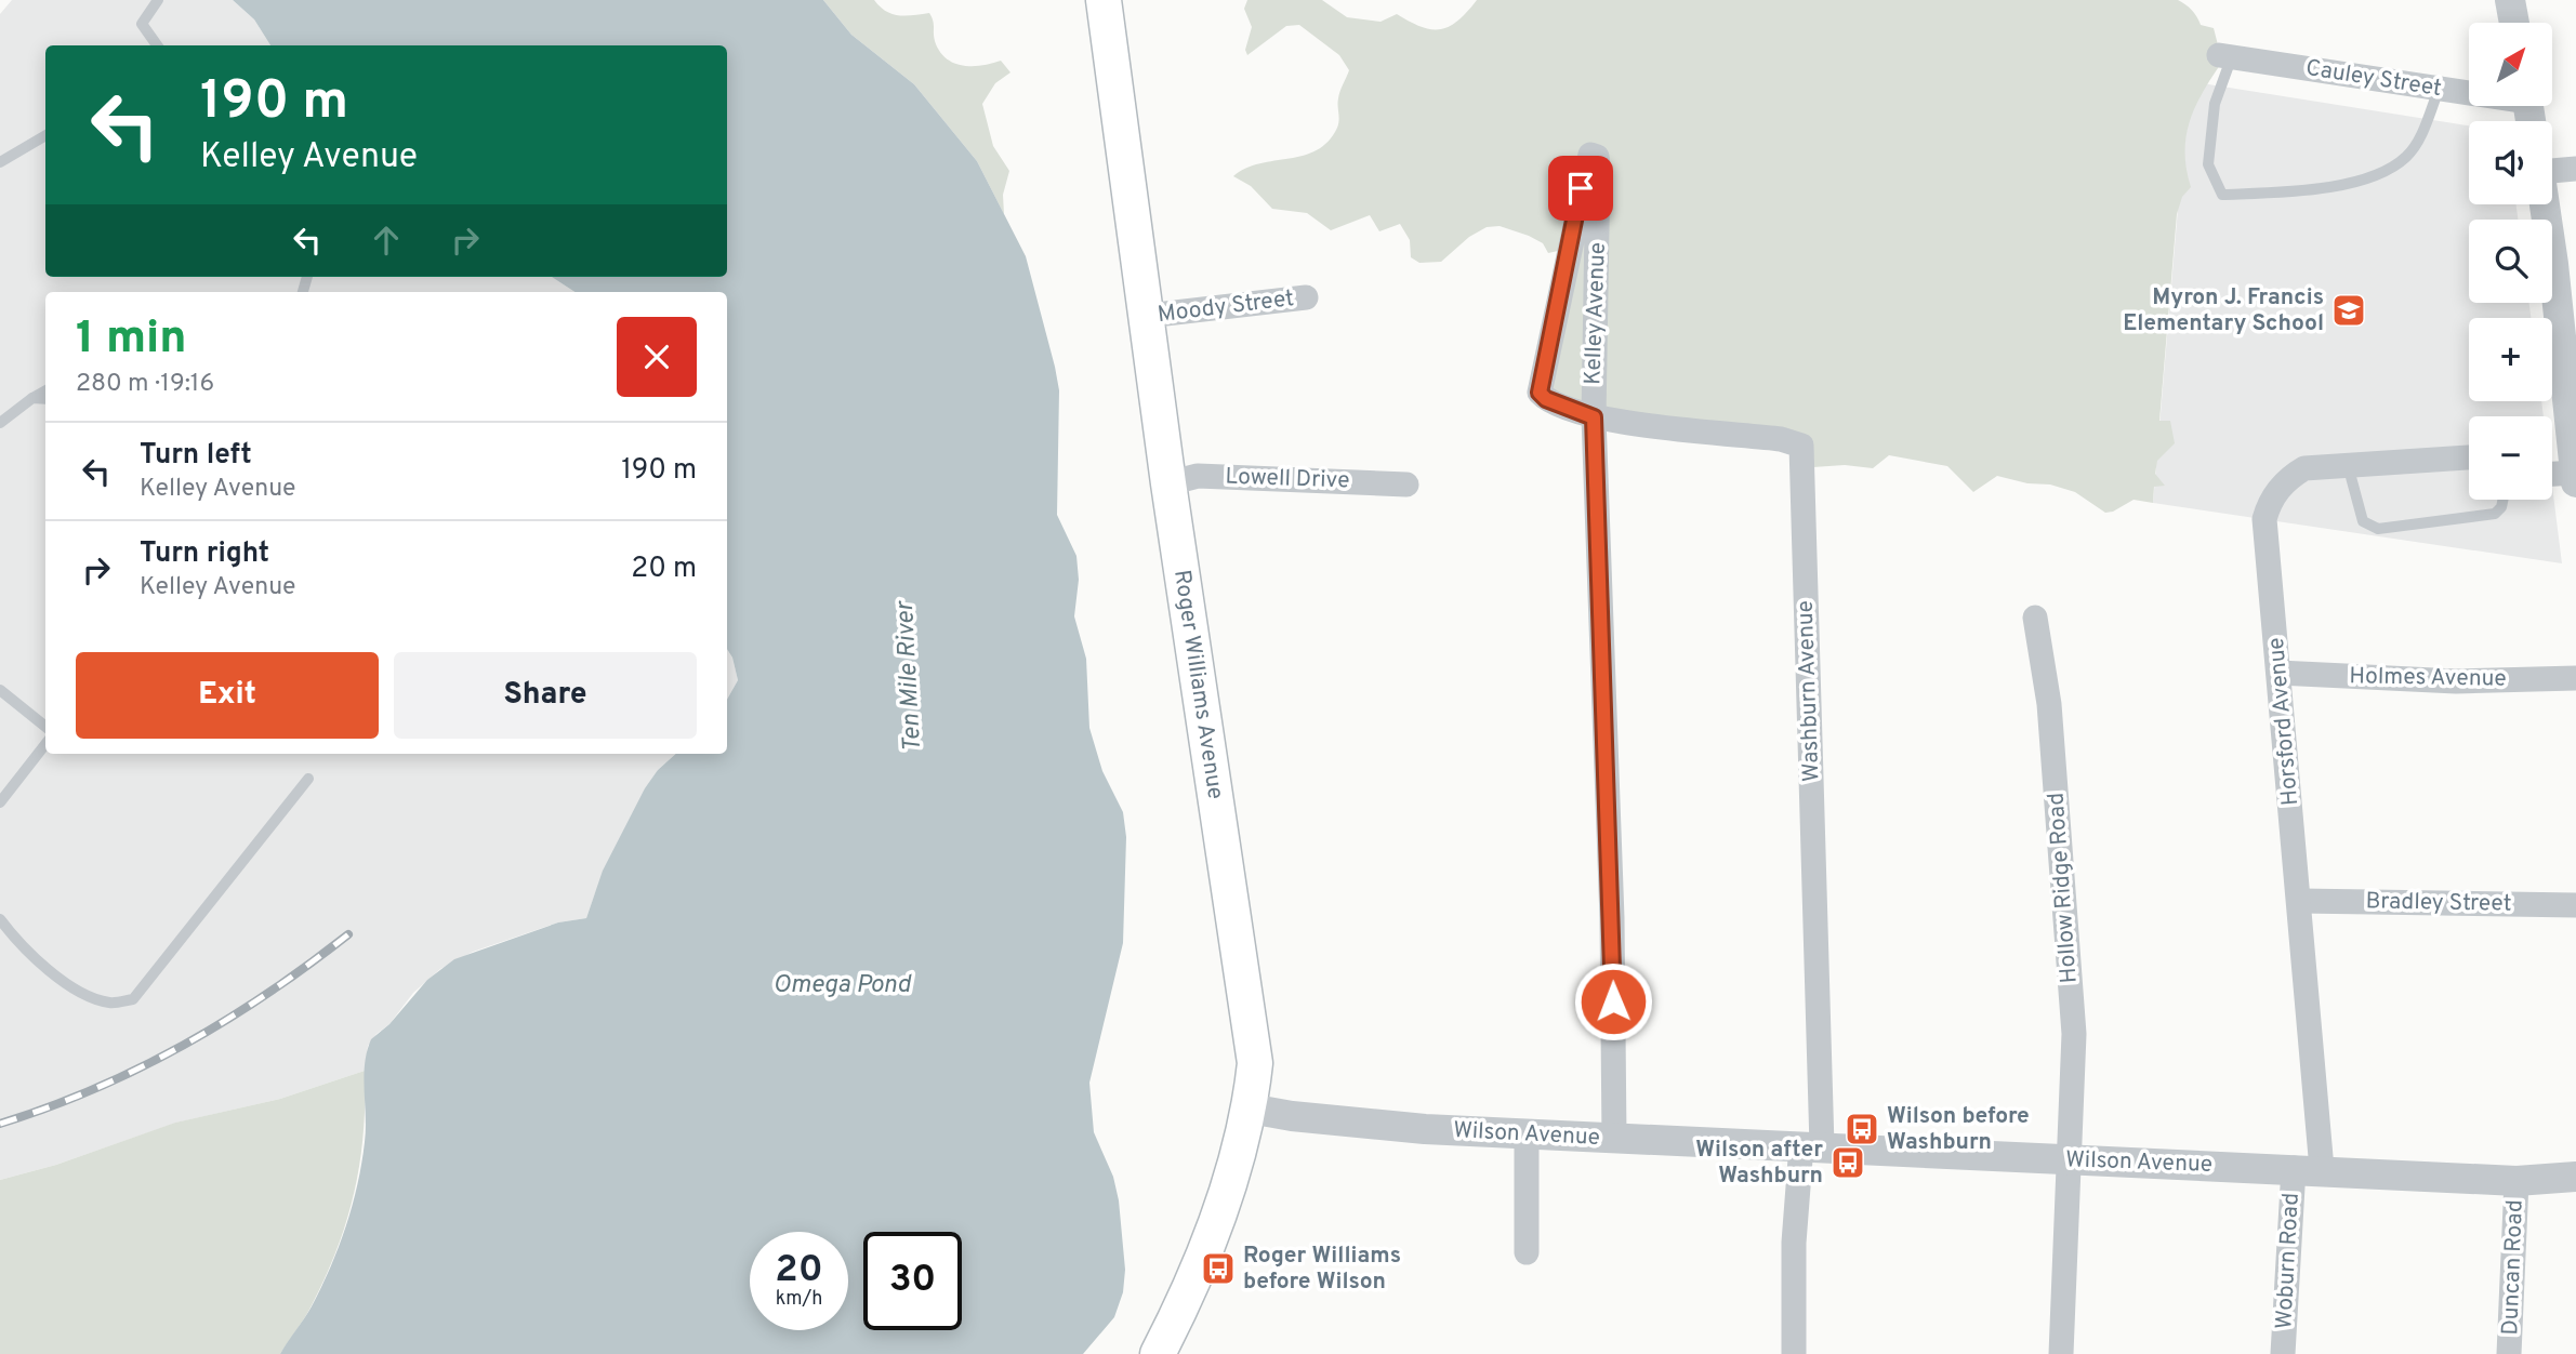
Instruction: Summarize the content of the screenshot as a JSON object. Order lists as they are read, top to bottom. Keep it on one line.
{"streets":{"main road":["Roger Williams Avenue"],"street":["Cauley Street","Moody Street","Kelley Avenue","Lowell Drive","Holmes Avenue","Washburn Avenue","Horsford Avenue","Hollow Ridge Road","Bradley Street","Wilson Avenue","Woburn Road","Duncan Road"]},"crossings":[["Moody Street","Roger Williams Avenue"],["Kelley Avenue","Washburn Avenue"],["Kelley Avenue","Wilson Avenue"],["Lowell Drive","Roger Williams Avenue"],["Holmes Avenue","Horsford Avenue"],["Roger Williams Avenue","Wilson Avenue"],["Washburn Avenue","Wilson Avenue"],["Horsford Avenue","Bradley Street"],["Horsford Avenue","Wilson Avenue"],["Horsford Avenue","Woburn Road"],["Hollow Ridge Road","Wilson Avenue"],["Wilson Avenue","Woburn Road"],["Wilson Avenue","Duncan Road"]],"water":["Ten Mile River","Omega Pond"],"places":{"school or university":["Myron J. Francis Elementary School"],"bus stop":["Wilson before Washburn","Wilson after Washburn","Roger Williams before Wilson"]},"north":"top right","page":{"map_buttons":["+","−"],"turn":["190 m","Kelley Avenue"],"heading":["1 min","280 m · 19:16"],"list":[{"name":"Turn left","note":"Kelley Avenue","value":"190 m"},{"name":"Turn right","note":"Kelley Avenue","value":"20 m"}],"buttons":["Exit","Share"],"speed":"20 km/h","limit":"30"}}
